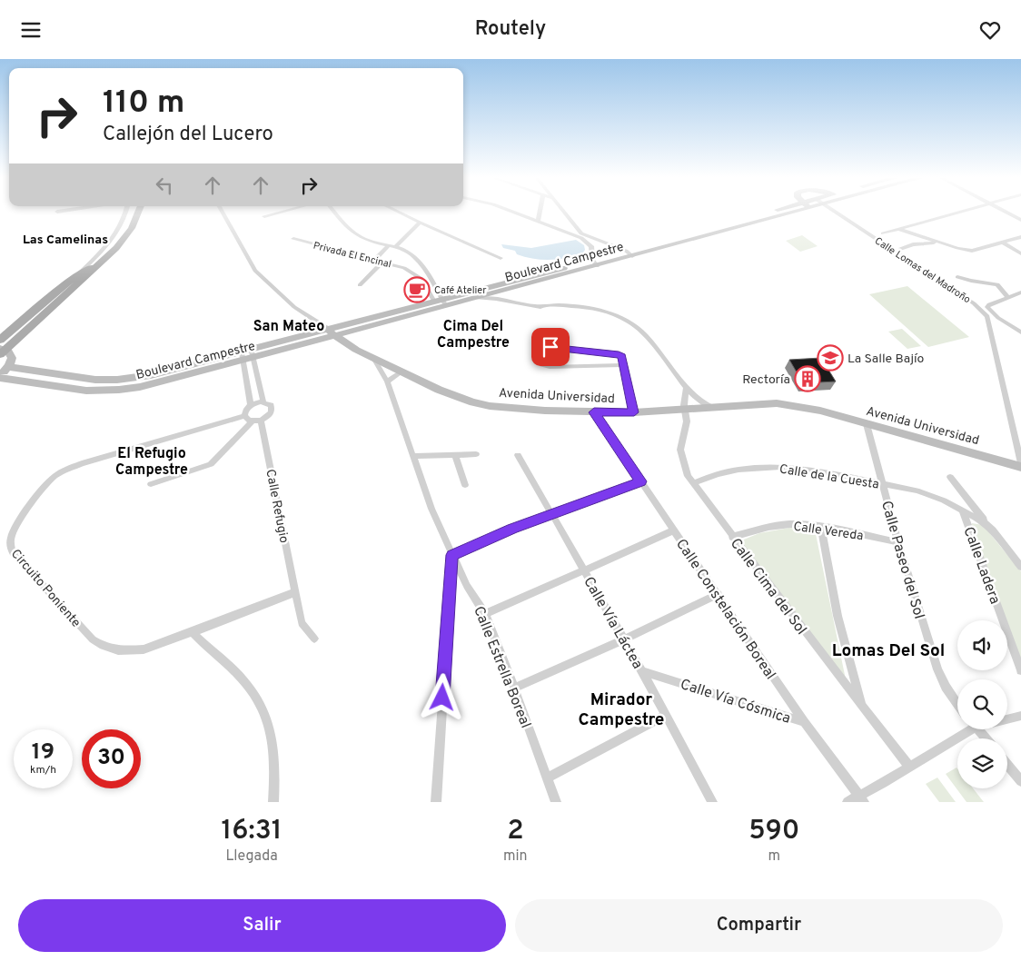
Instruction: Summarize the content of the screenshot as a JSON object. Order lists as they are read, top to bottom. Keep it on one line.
{"streets":{"street":["Privada El Encinal","Boulevard Campestre","Calle Lomas del Madroño","Avenida Universidad","Calle de la Cuesta","Calle Refugio","Calle Vereda","Calle Paseo del Sol","Calle Ladera","Calle Cima del Sol","Circuito Poniente","Calle Constelación Boreal","Calle Vía Láctea","Calle Estrella Boreal","Calle Vía Cósmica"]},"crossings":[["Boulevard Campestre","Avenida Universidad"],["Avenida Universidad","Calle Paseo del Sol"],["Avenida Universidad","Calle Cima del Sol"],["Avenida Universidad","Calle Constelación Boreal"],["Avenida Universidad","Calle Estrella Boreal"],["Calle de la Cuesta","Calle Paseo del Sol"],["Calle de la Cuesta","Calle Ladera"],["Calle de la Cuesta","Calle Cima del Sol"],["Calle Refugio","Circuito Poniente"],["Calle Vereda","Calle Paseo del Sol"],["Calle Vereda","Calle Cima del Sol"],["Calle Constelación Boreal","Calle Vía Cósmica"],["Calle Vía Láctea","Calle Vía Cósmica"]],"districts":["Las Camelinas","San Mateo","Cima Del Campestre","El Refugio Campestre","Lomas Del Sol","Mirador Campestre"],"places":{"cafe":["Café Atelier"],"school or university":["La Salle Bajío"],"building":["Rectoría"]},"page":{"header":"Routely","turn":["110 m","Callejón del Lucero"],"speed":"19 km/h","limit":"30","eta":["16:31","Llegada","2","min","590","m"],"buttons":["Salir","Compartir"]}}
